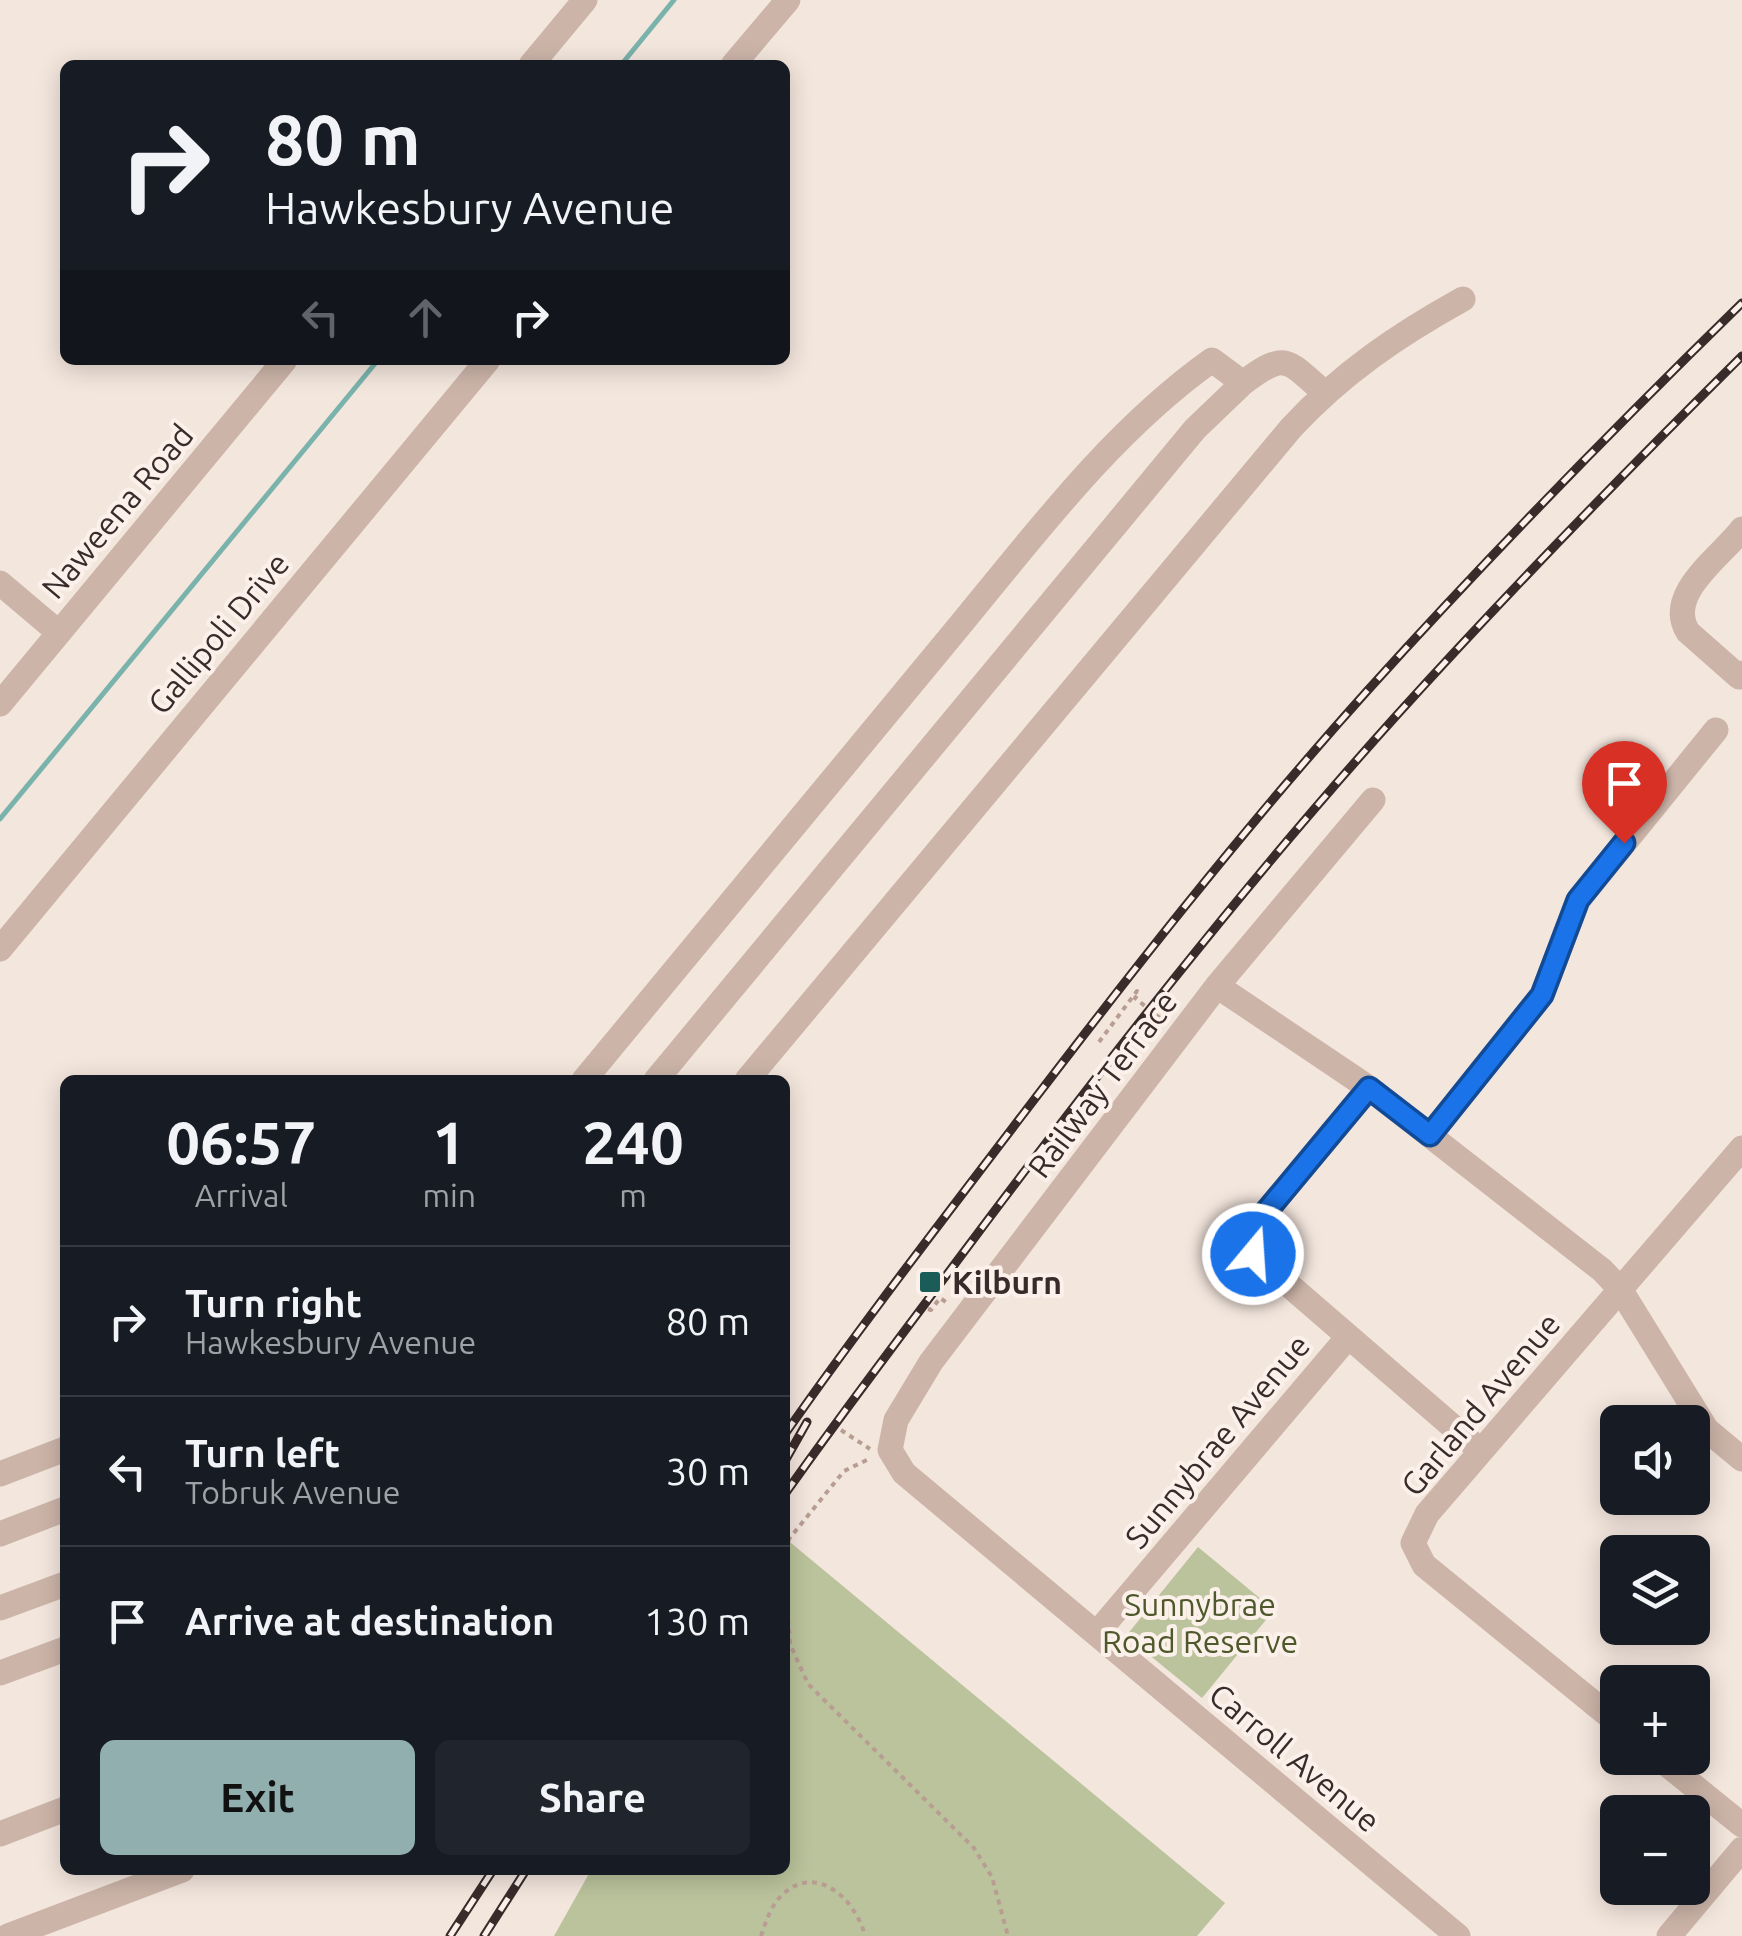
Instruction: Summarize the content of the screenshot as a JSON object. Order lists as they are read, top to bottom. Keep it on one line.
{"streets":{"street":["Naweena Road","Gallipoli Drive","Railway Terrace","Garland Avenue","Sunnybrae Avenue","Carroll Avenue"]},"crossings":[["Railway Terrace","Carroll Avenue"],["Sunnybrae Avenue","Carroll Avenue"]],"parks":["Sunnybrae Road Reserve"],"places":{"transit":["Kilburn"]},"page":{"turn":["80 m","Hawkesbury Avenue"],"eta":["06:57","Arrival","1","min","240","m"],"list":[{"name":"Turn right","note":"Hawkesbury Avenue","value":"80 m"},{"name":"Turn left","note":"Tobruk Avenue","value":"30 m"},{"name":"Arrive at destination","value":"130 m"}],"map_buttons":["+","−"],"buttons":["Exit","Share"]}}
